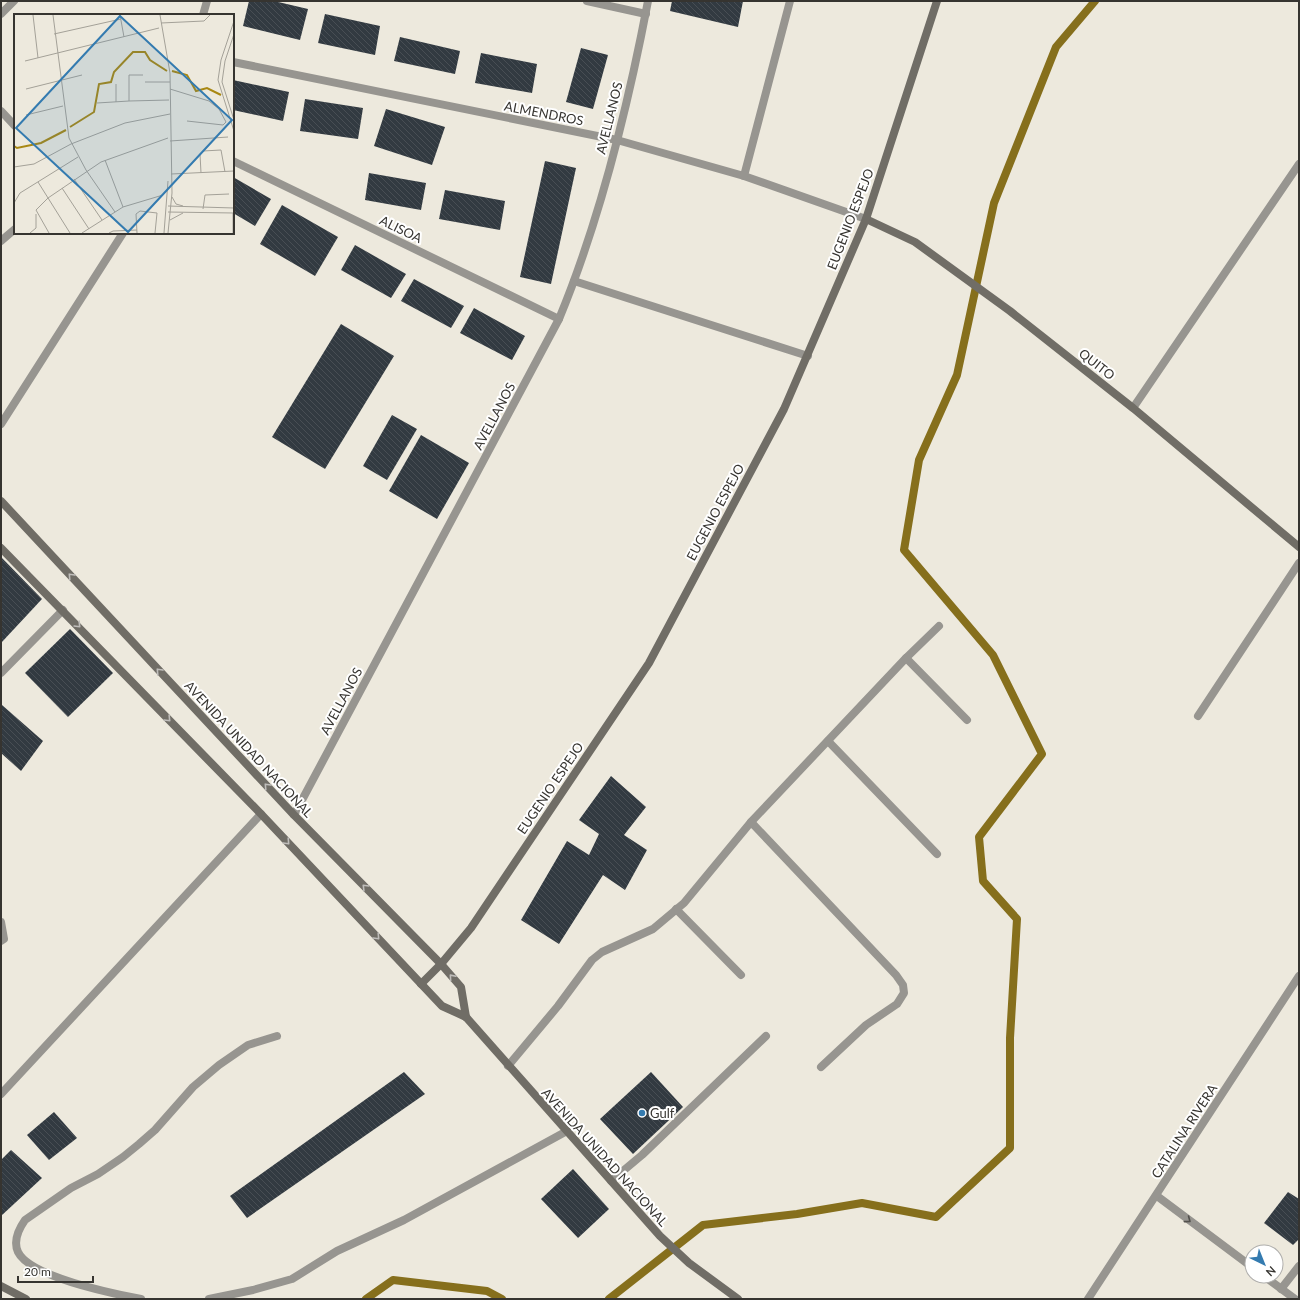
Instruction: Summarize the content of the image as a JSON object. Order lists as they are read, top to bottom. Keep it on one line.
{"streets":{"main road":["EUGENIO ESPEJO","QUITO","AVENIDA UNIDAD NACIONAL"],"street":["ALMENDROS","AVELLANOS","ALISOA","CATALINA RIVERA"]},"crossings":[["ALMENDROS","AVELLANOS"],["ALMENDROS","EUGENIO ESPEJO"],["ALMENDROS","QUITO"],["AVELLANOS","ALISOA"],["AVELLANOS","AVENIDA UNIDAD NACIONAL"],["EUGENIO ESPEJO","QUITO"],["EUGENIO ESPEJO","AVENIDA UNIDAD NACIONAL"]],"places":["Gulf"],"scale_bar":"20 m","north":"bottom right"}
